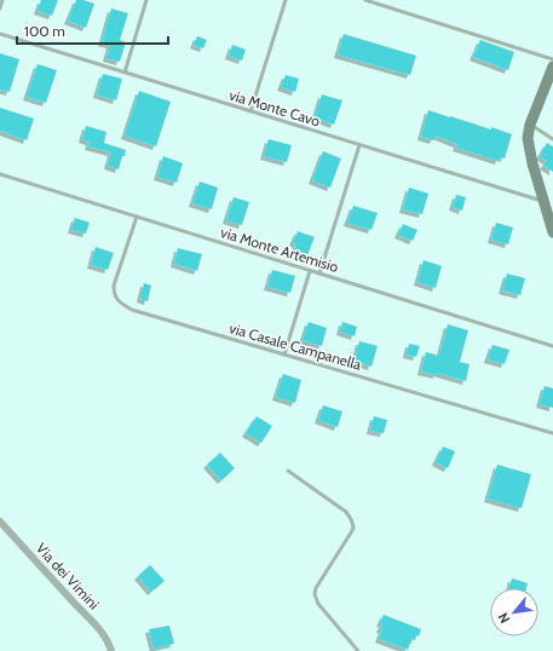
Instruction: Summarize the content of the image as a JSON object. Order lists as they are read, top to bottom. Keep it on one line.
{"streets":{"street":["Via dei Vimini"],"lane":["via Monte Cavo","via Monte Artemisio","via Casale Campanella"]},"crossings":[["via Monte Artemisio","via Casale Campanella"]],"scale_bar":"100 m","north":"bottom left"}
